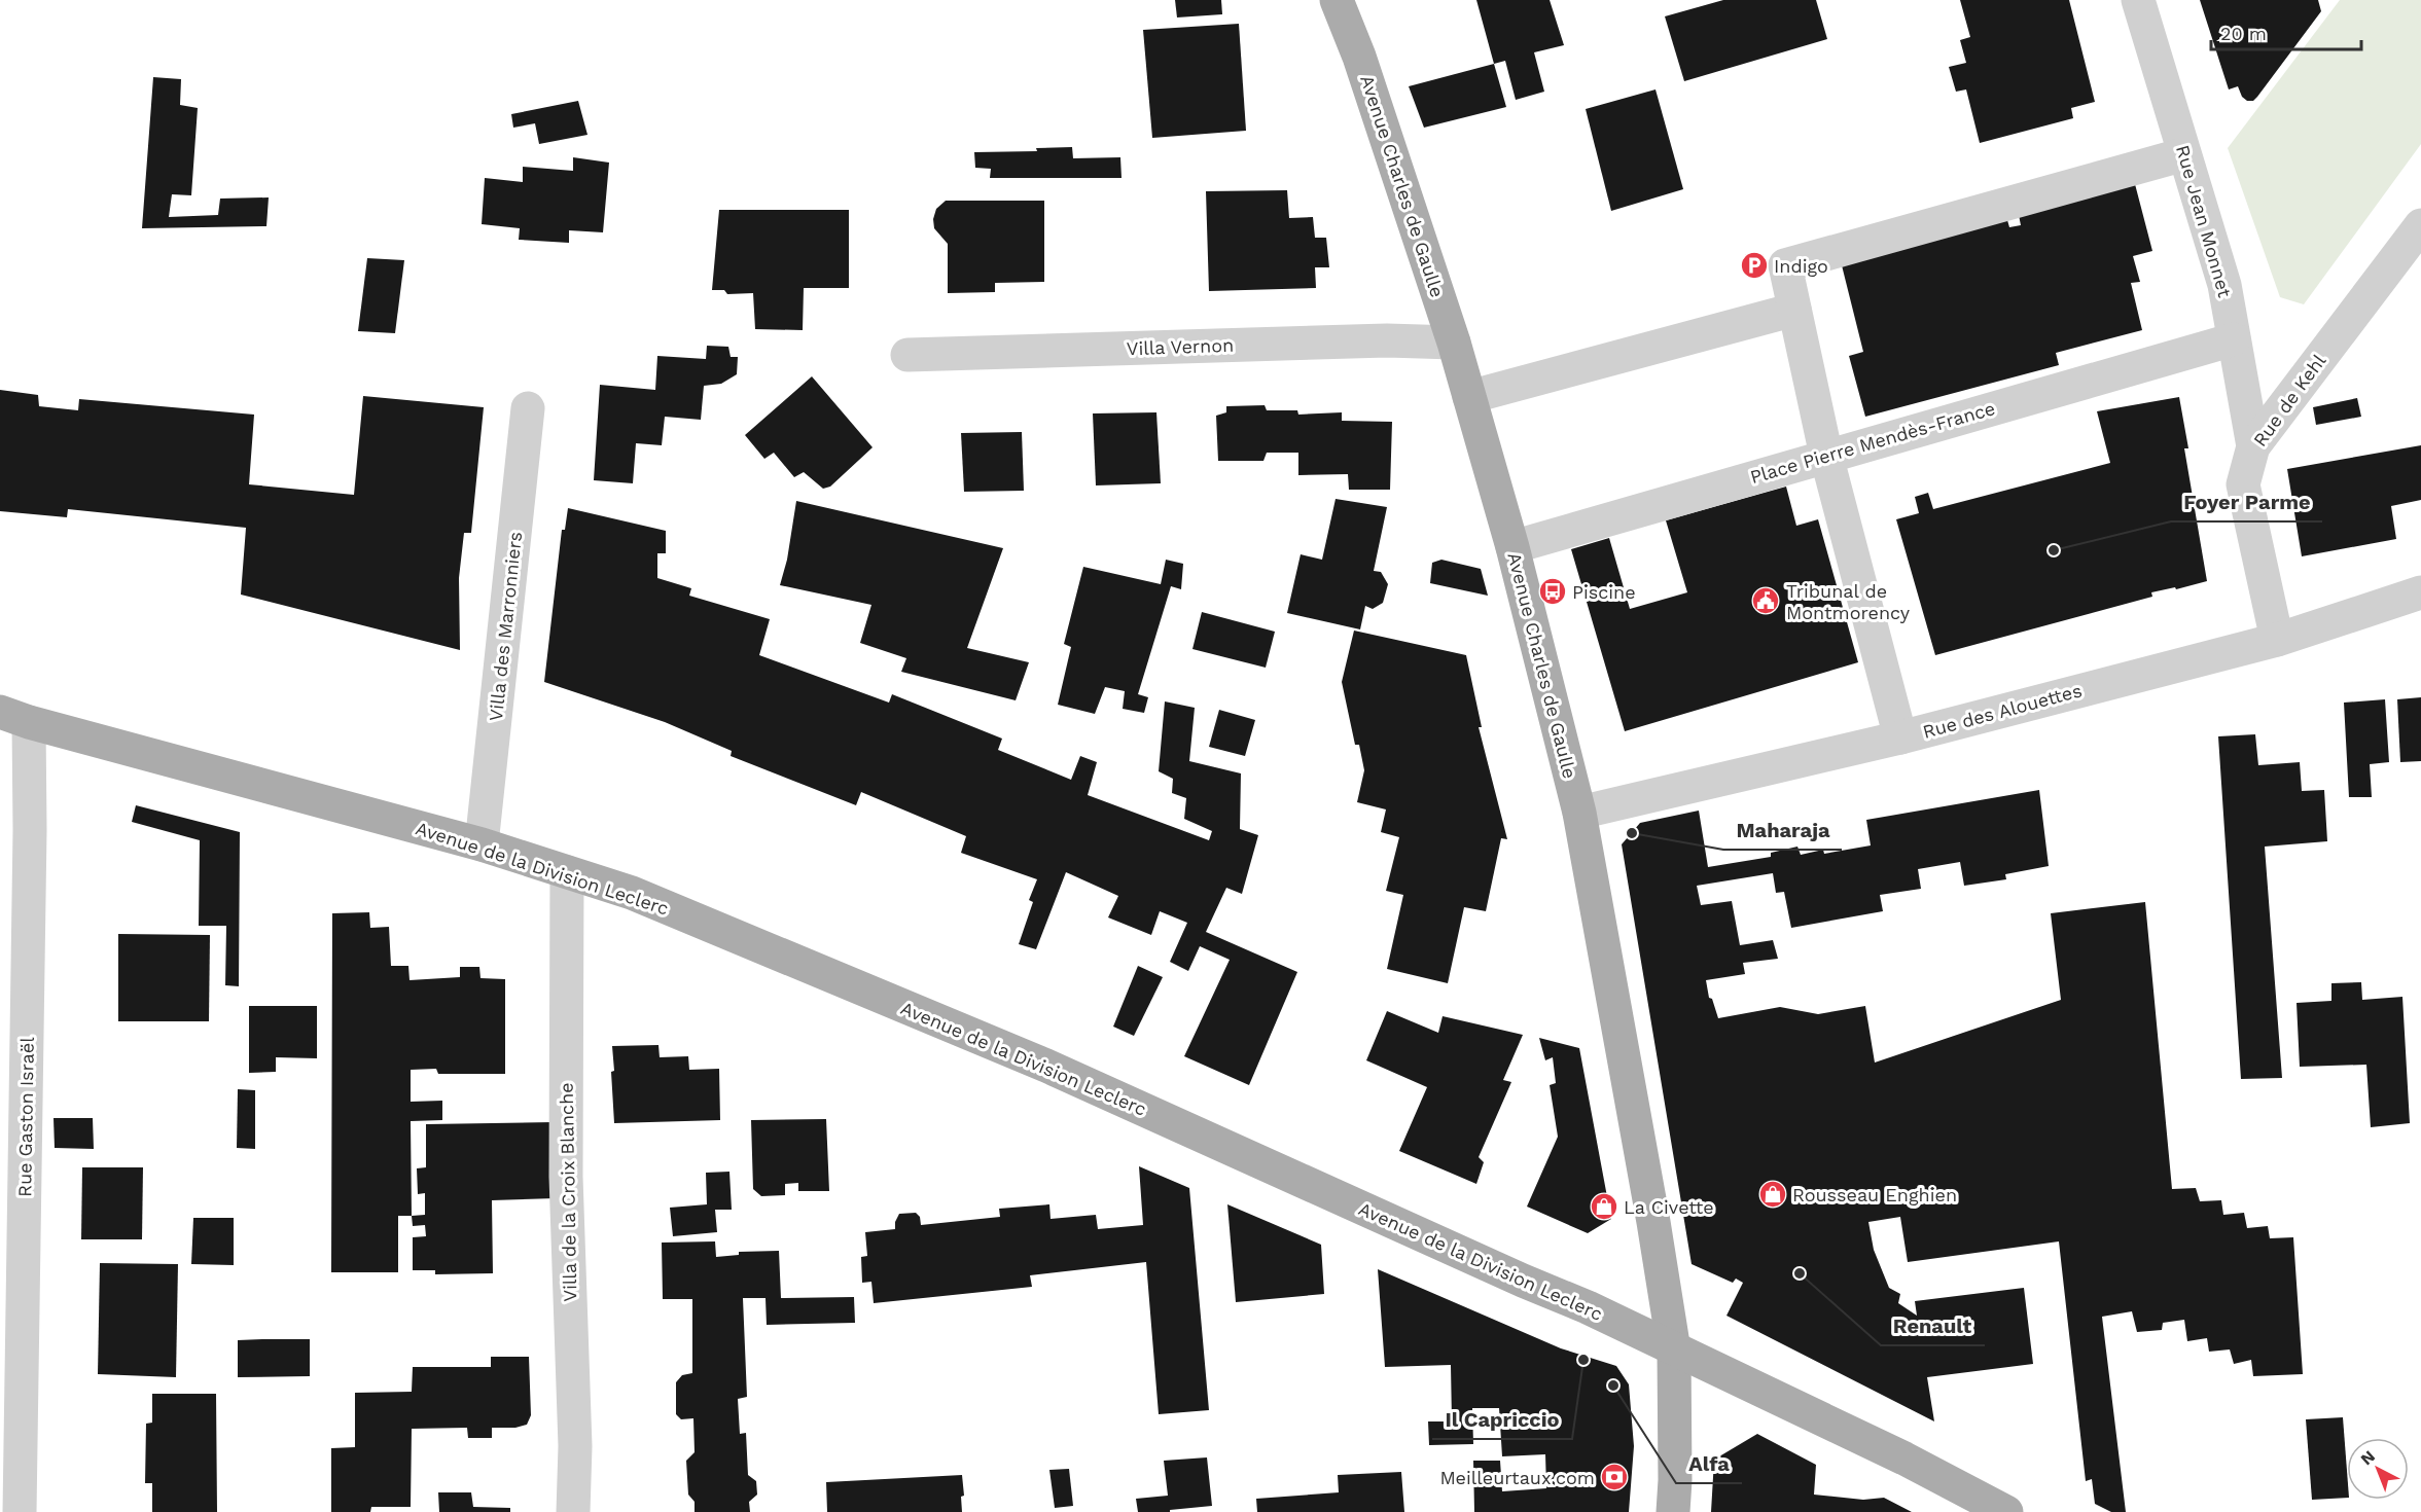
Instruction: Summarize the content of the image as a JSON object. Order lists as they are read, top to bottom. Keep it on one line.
{"streets":{"main road":["Avenue Charles de Gaulle","Avenue de la Division Leclerc"],"street":["Rue Jean Monnet","Villa Vernon","Rue de Kehl","Place Pierre Mendès-France","Villa des Marronniers","Rue des Alouettes","Rue Gaston Israël","Villa de la Croix Blanche"]},"crossings":[["Avenue Charles de Gaulle","Villa Vernon"],["Avenue Charles de Gaulle","Place Pierre Mendès-France"],["Avenue Charles de Gaulle","Rue des Alouettes"],["Avenue Charles de Gaulle","Avenue de la Division Leclerc"],["Rue Jean Monnet","Rue de Kehl"],["Rue Jean Monnet","Place Pierre Mendès-France"],["Rue de Kehl","Rue des Alouettes"],["Villa des Marronniers","Avenue de la Division Leclerc"],["Avenue de la Division Leclerc","Rue Gaston Israël"],["Avenue de la Division Leclerc","Villa de la Croix Blanche"]],"places":{"parking":["Indigo"],"other":["Foyer Parme","Maharaja","Renault","Il Capriccio","Alfa"],"bus stop":["Piscine"],"public building":["Tribunal de Montmorency"],"shop":["Rousseau Enghien","La Civette"],"bank":["Meilleurtaux.com"]},"scale_bar":"20 m","north":"top left"}
